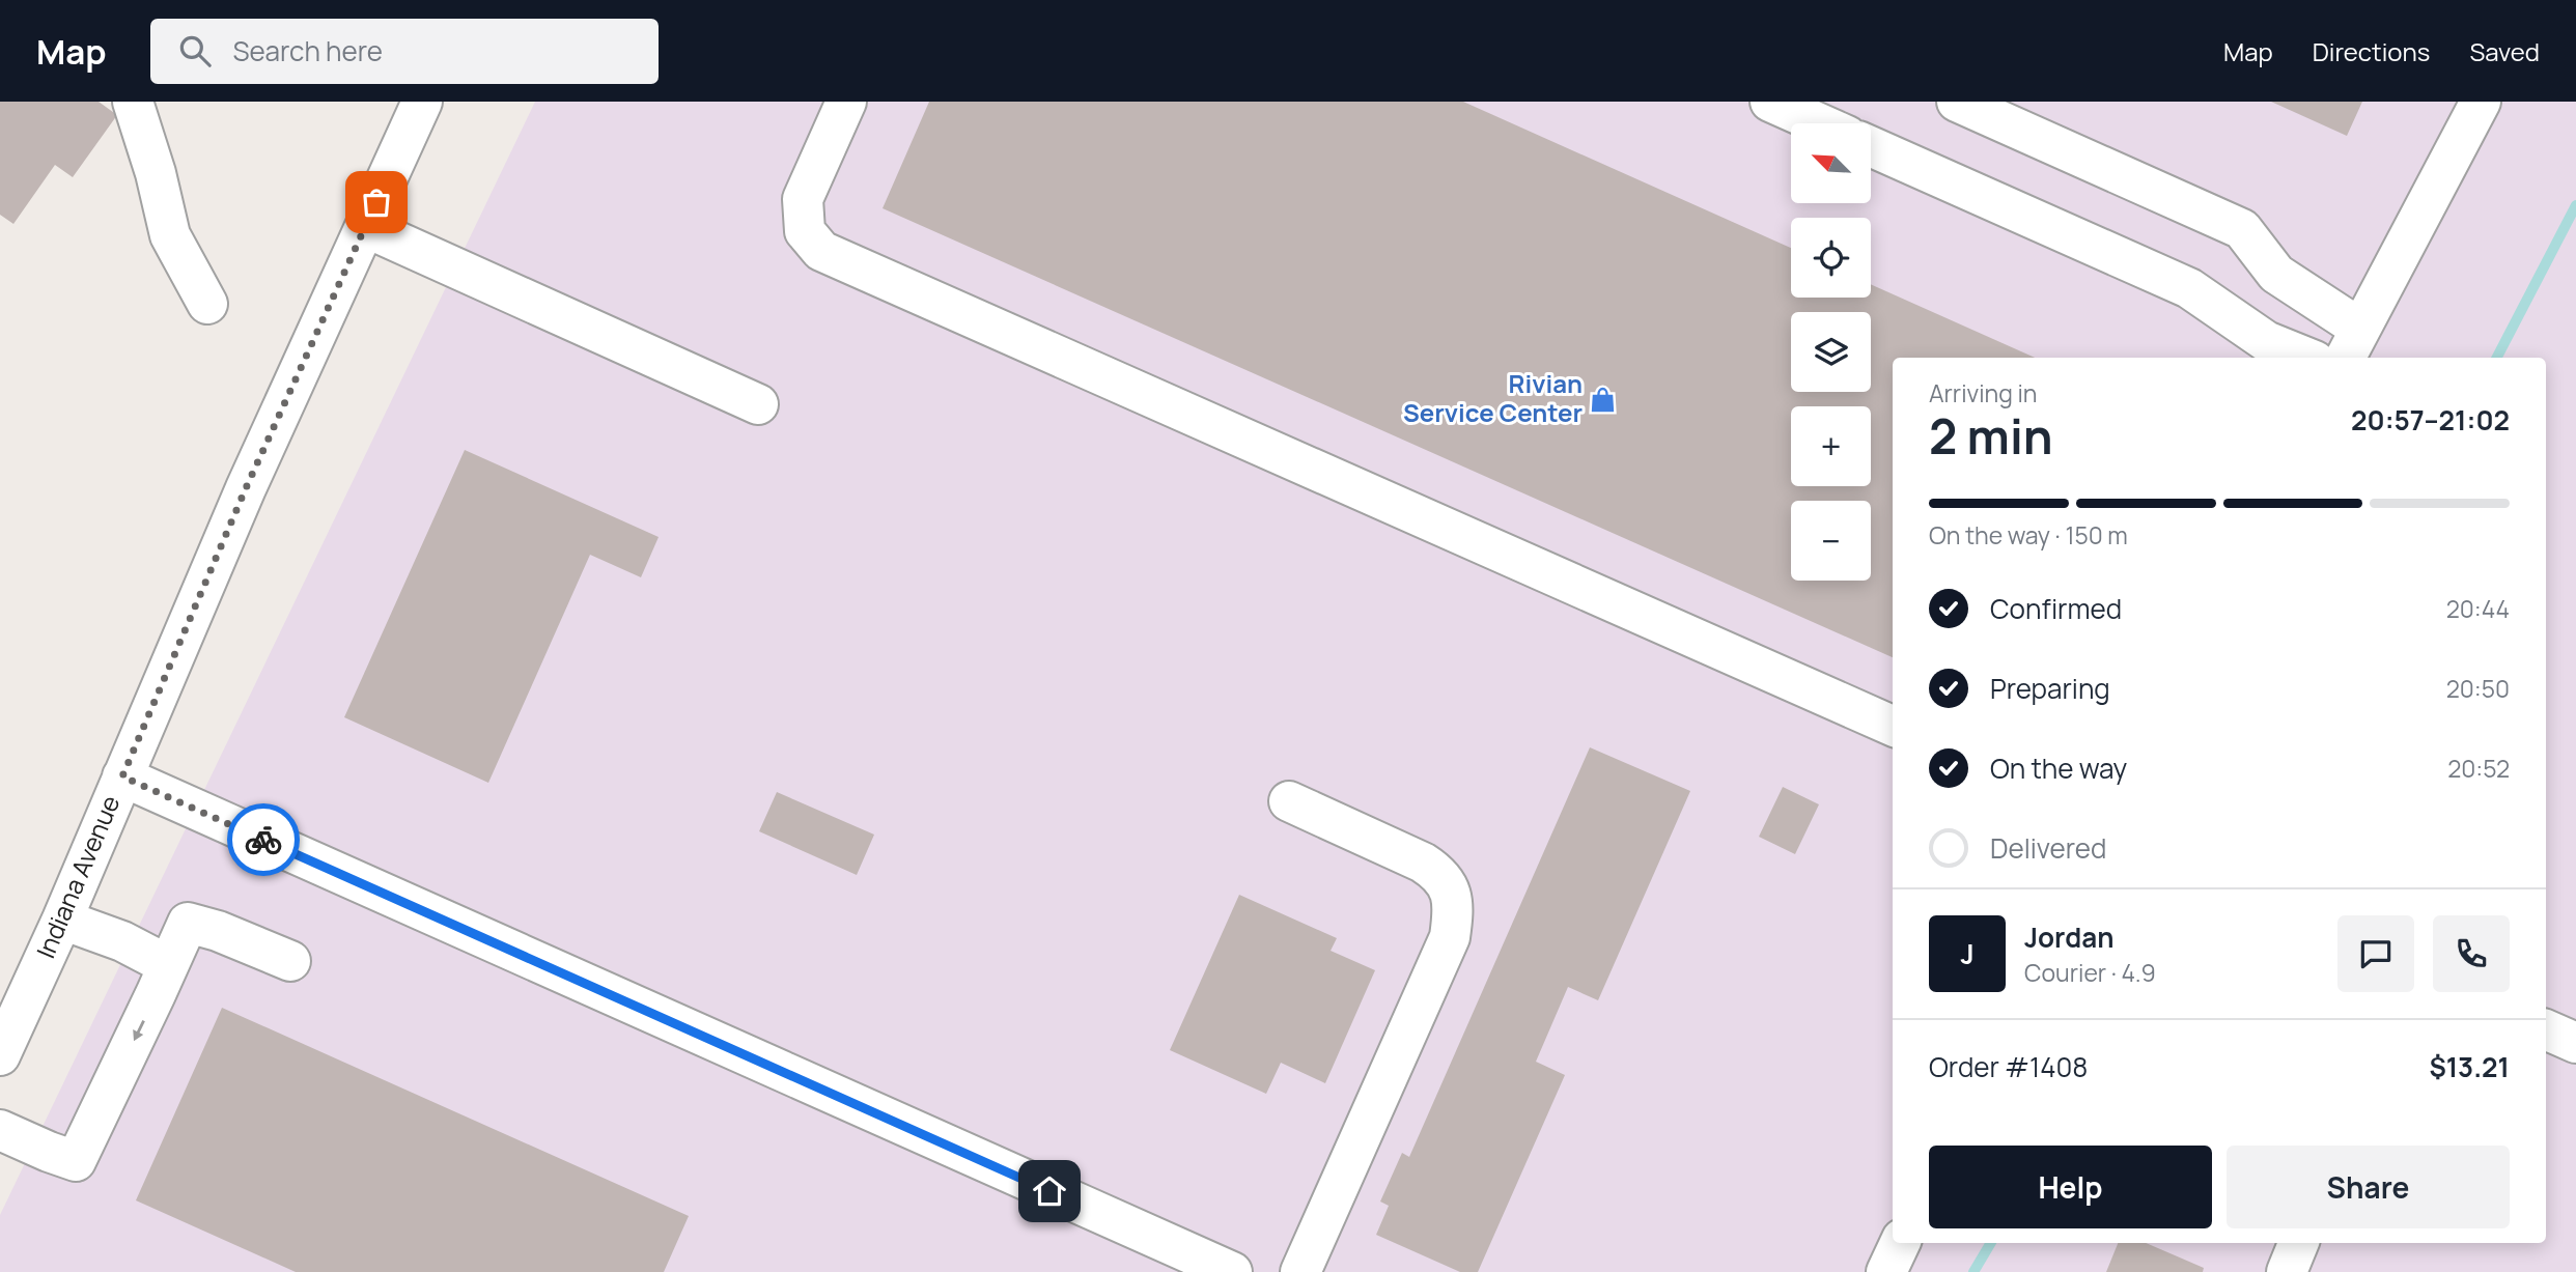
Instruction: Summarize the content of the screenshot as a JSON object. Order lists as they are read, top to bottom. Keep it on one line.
{"streets":{"street":["Indiana Avenue"]},"places":{"shop":["Rivian Service Center"]},"north":"top left","page":{"header":"Map","search":"Search here","nav":["Map","Directions","Saved"],"map_buttons":["+","−"],"heading":["2 min","Arriving in","20:57–21:02"],"panel":["Jordan","Courier · 4.9","Order #1408","$13.21"],"bar":"On the way · 150 m","list":[["Confirmed","20:44"],["Preparing","20:50"],["On the way","20:52"],"Delivered"],"round":"J","buttons":["Help","Share"]}}
